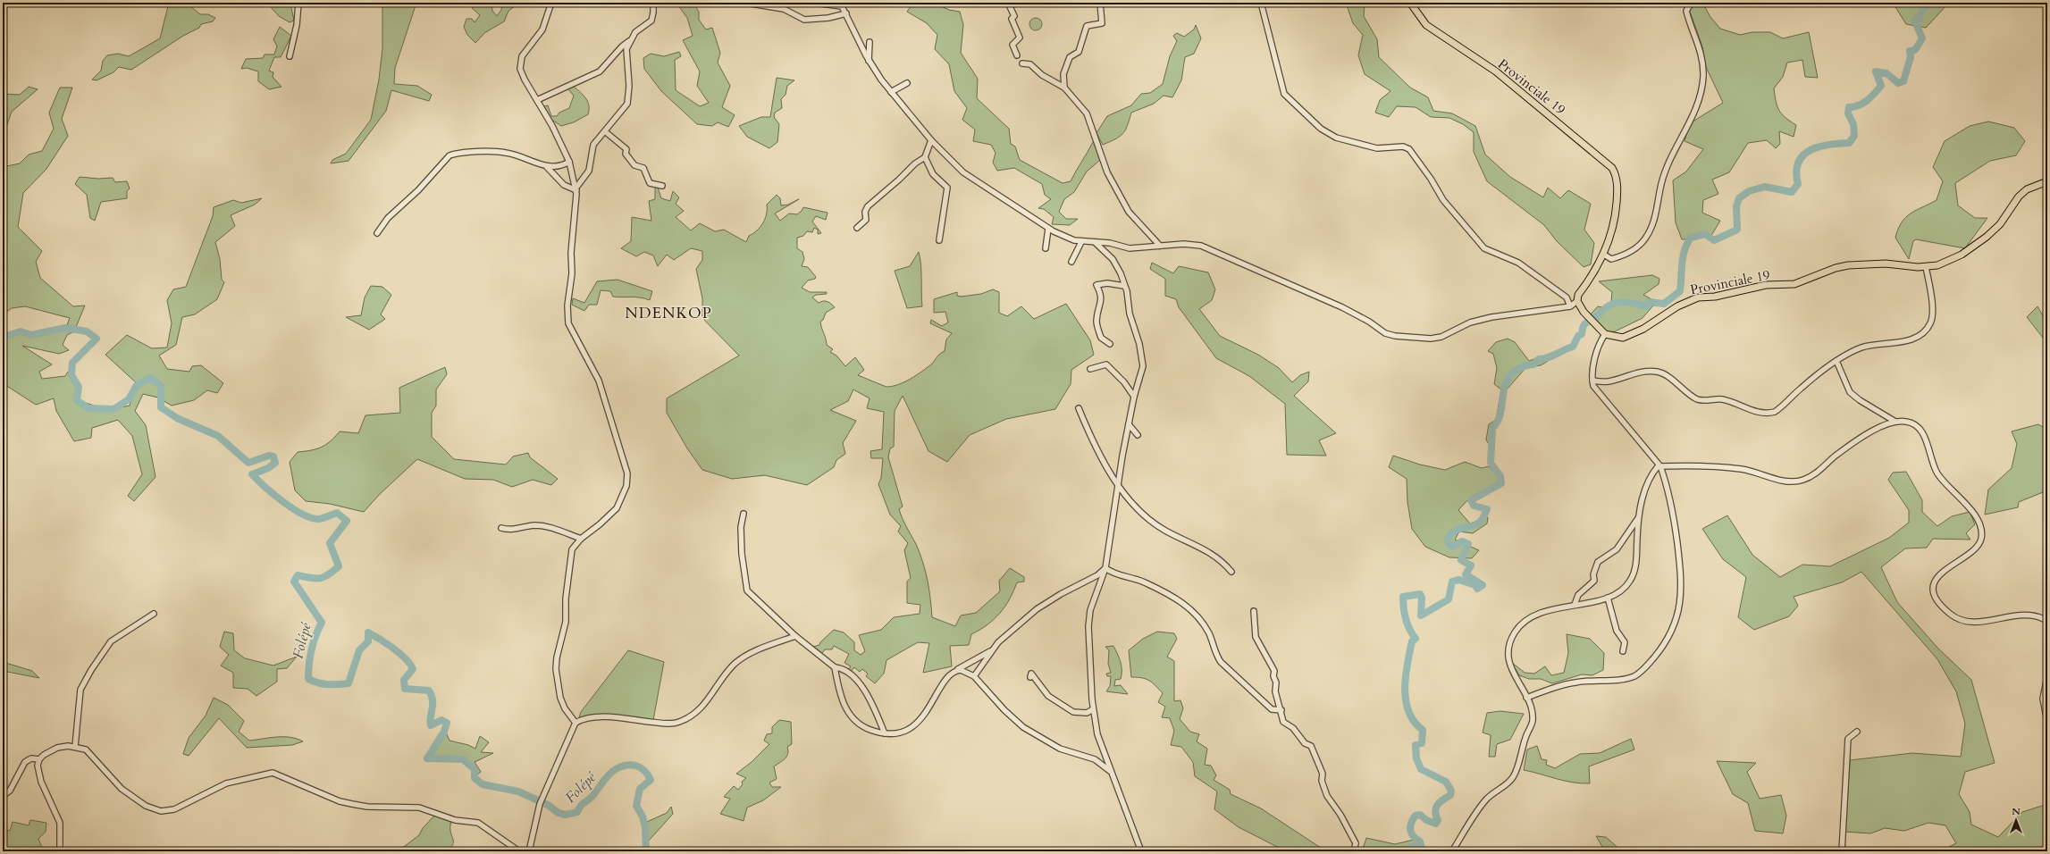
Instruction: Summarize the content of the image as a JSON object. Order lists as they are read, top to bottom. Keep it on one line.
{"streets":{"main road":["Provinciale 19"]},"districts":["NDENKOP"],"water":["Folépé"],"north":"top"}
